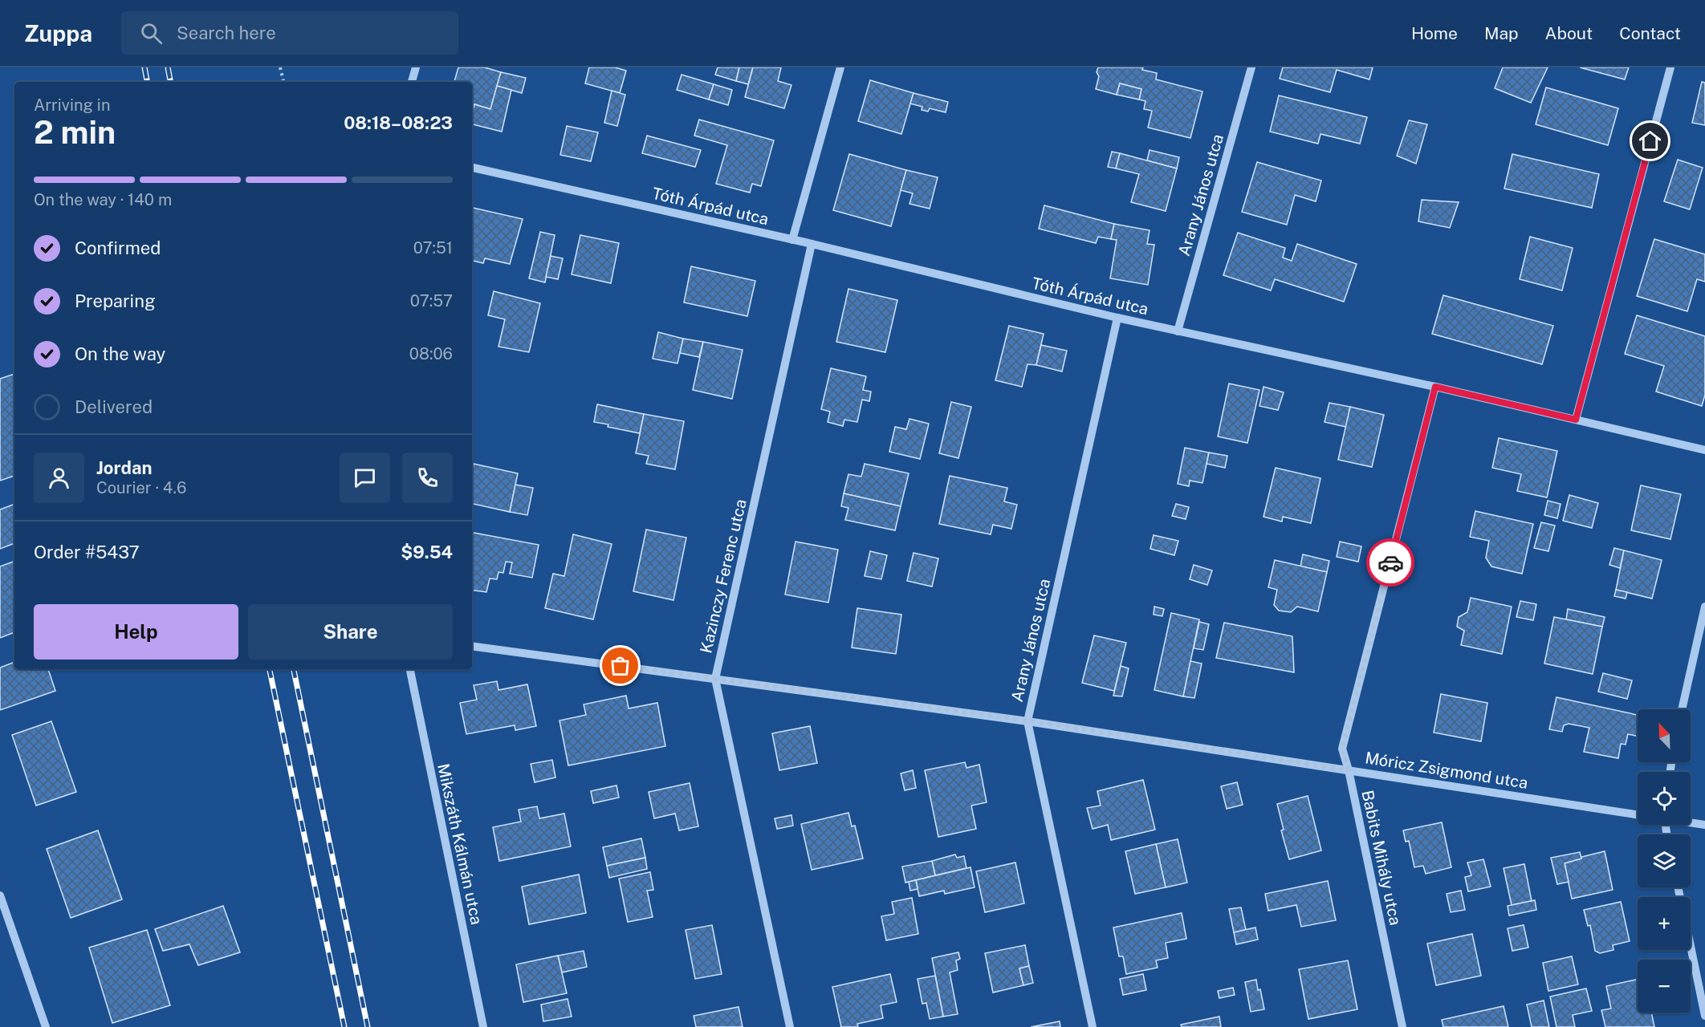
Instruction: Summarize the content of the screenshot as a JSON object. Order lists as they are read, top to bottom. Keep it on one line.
{"streets":{"street":["Arany János utca","Tóth Árpád utca","Kazinczy Ferenc utca","Móricz Zsigmond utca","Mikszáth Kálmán utca","Babits Mihály utca"]},"crossings":[["Arany János utca","Tóth Árpád utca"],["Arany János utca","Móricz Zsigmond utca"],["Tóth Árpád utca","Kazinczy Ferenc utca"],["Tóth Árpád utca","Babits Mihály utca"],["Kazinczy Ferenc utca","Móricz Zsigmond utca"],["Móricz Zsigmond utca","Babits Mihály utca"]],"north":"top left","page":{"header":"Zuppa","search":"Search here","nav":["Home","Map","About","Contact"],"heading":["2 min","Arriving in","08:18–08:23"],"panel":["Jordan","Courier · 4.6","Order #5437","$9.54"],"bar":"On the way · 140 m","list":[["Confirmed","07:51"],["Preparing","07:57"],["On the way","08:06"],"Delivered"],"buttons":["Help","Share"],"map_buttons":["+","−"]}}
